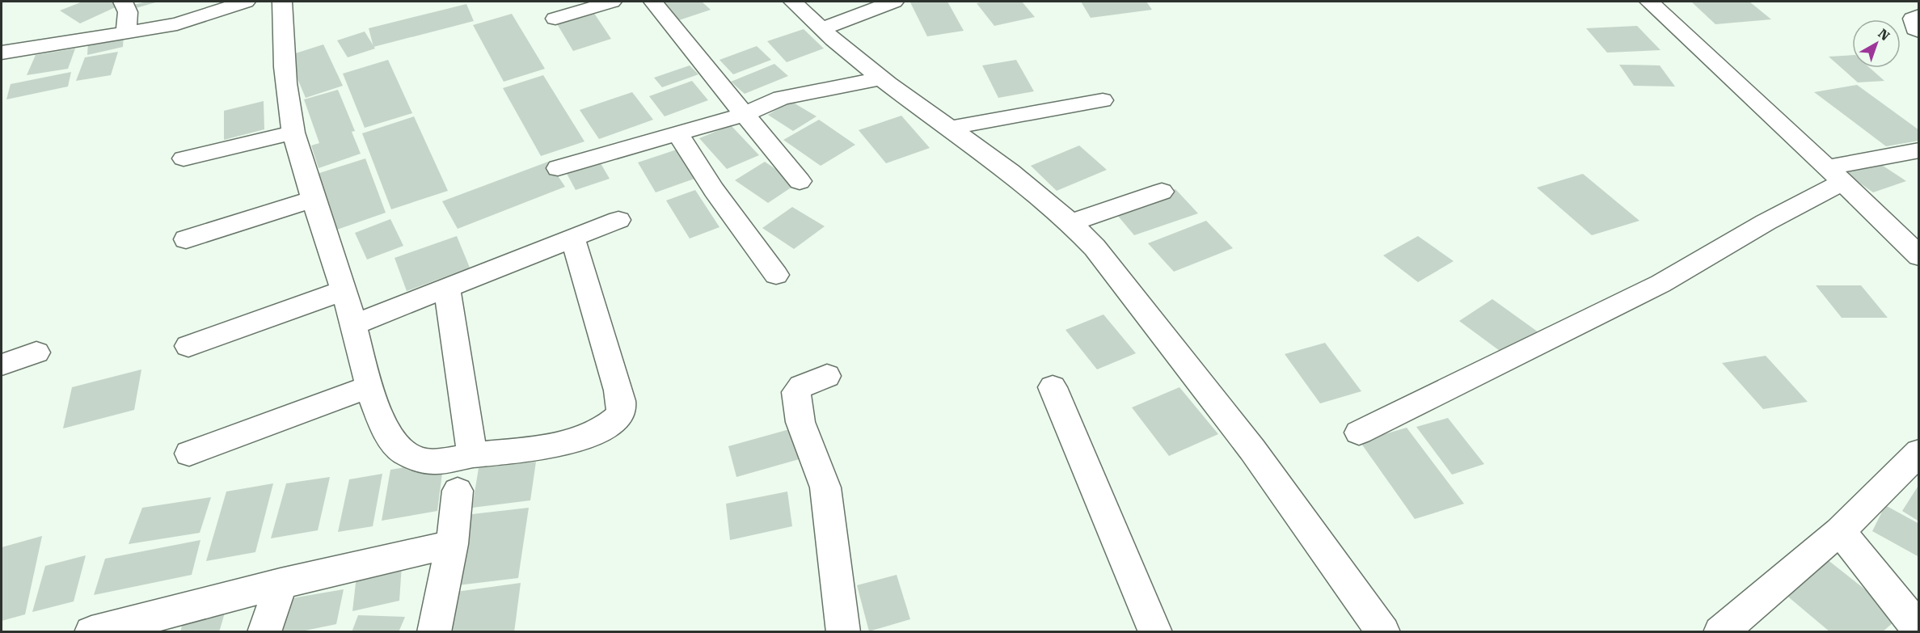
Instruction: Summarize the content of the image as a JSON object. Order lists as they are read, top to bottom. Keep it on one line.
{"north":"top right"}
